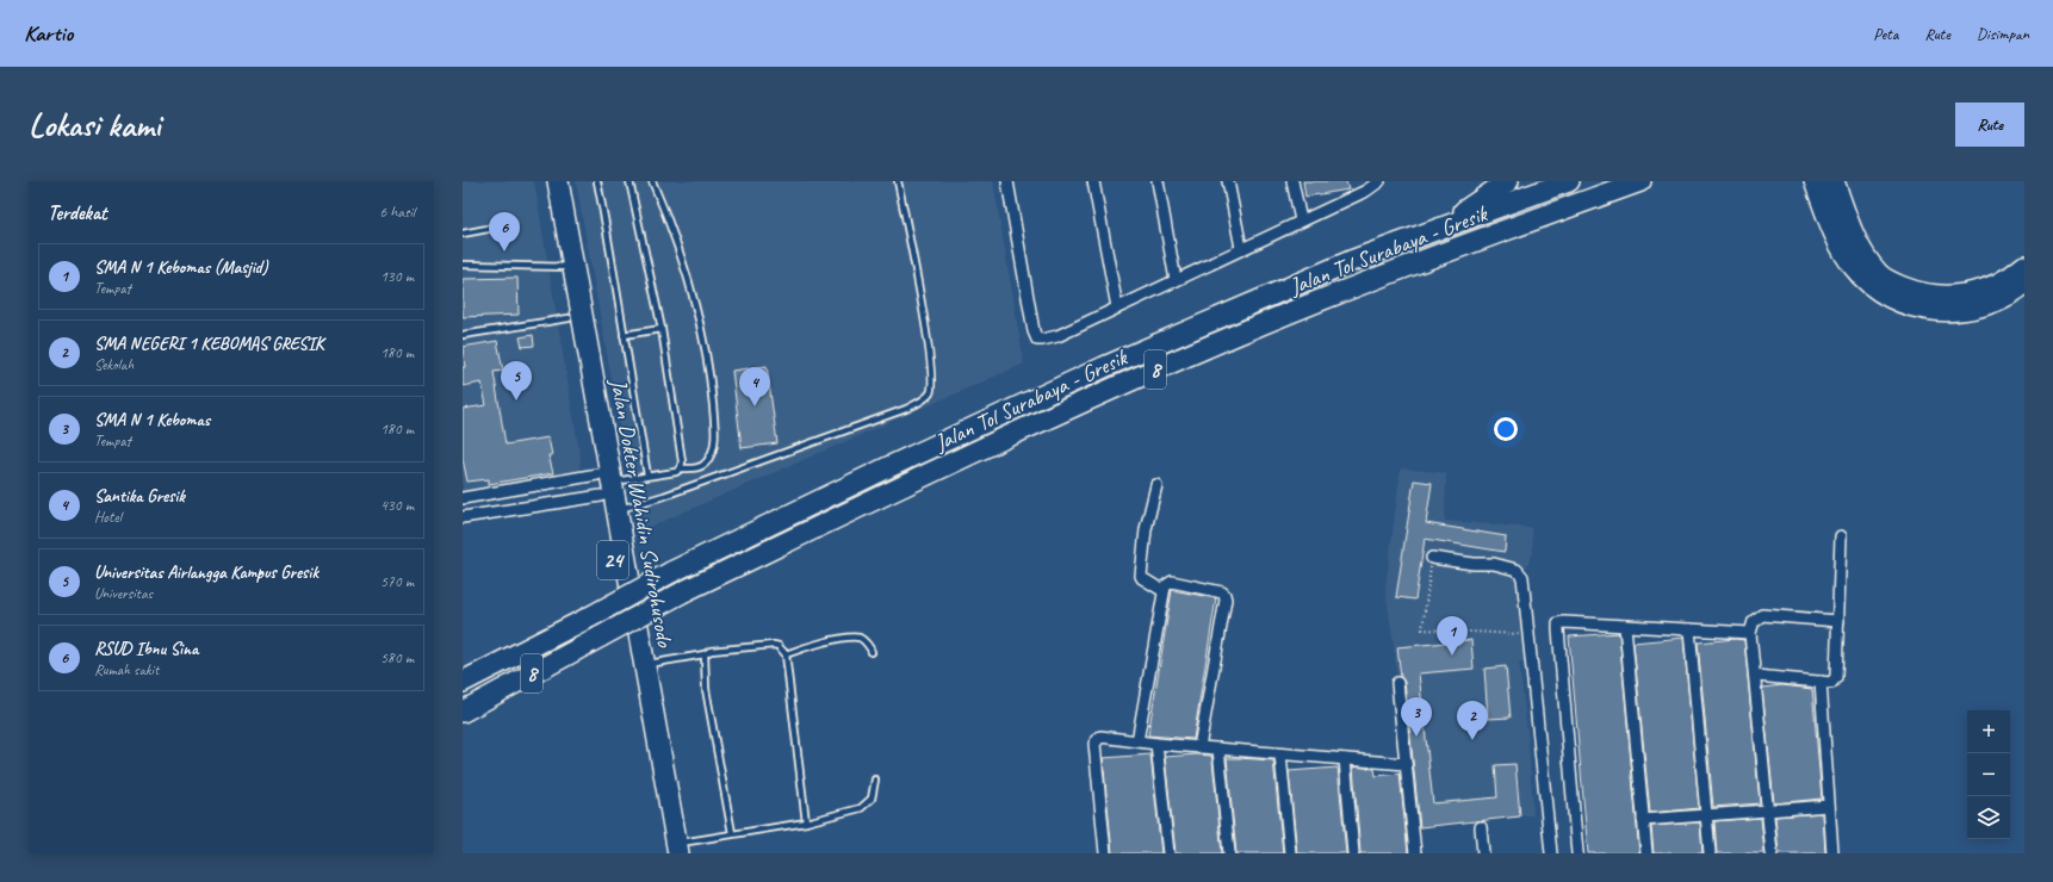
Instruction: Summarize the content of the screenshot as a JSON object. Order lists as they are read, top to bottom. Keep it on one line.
{"streets":{"highway":["Jalan Tol Surabaya - Gresik","8","Jalan Dokter Wahidin Sudirohusodo","24"]},"page":{"header":"Kartio","nav":["Peta","Rute","Disimpan"],"buttons":"Rute","title":"Lokasi kami","heading":["Terdekat","6 hasil"],"pins":["6","5","4","1","3","2"],"list":[{"mark":"1","name":"SMA N 1 Kebomas (Masjid)","note":"Tempat","value":"130 m"},{"mark":"2","name":"SMA NEGERI 1 KEBOMAS GRESIK","note":"Sekolah","value":"180 m"},{"mark":"3","name":"SMA N 1 Kebomas","note":"Tempat","value":"180 m"},{"mark":"4","name":"Santika Gresik","note":"Hotel","value":"430 m"},{"mark":"5","name":"Universitas Airlangga Kampus Gresik","note":"Universitas","value":"570 m"},{"mark":"6","name":"RSUD Ibnu Sina","note":"Rumah sakit","value":"580 m"}],"map_buttons":["+","−"]}}
